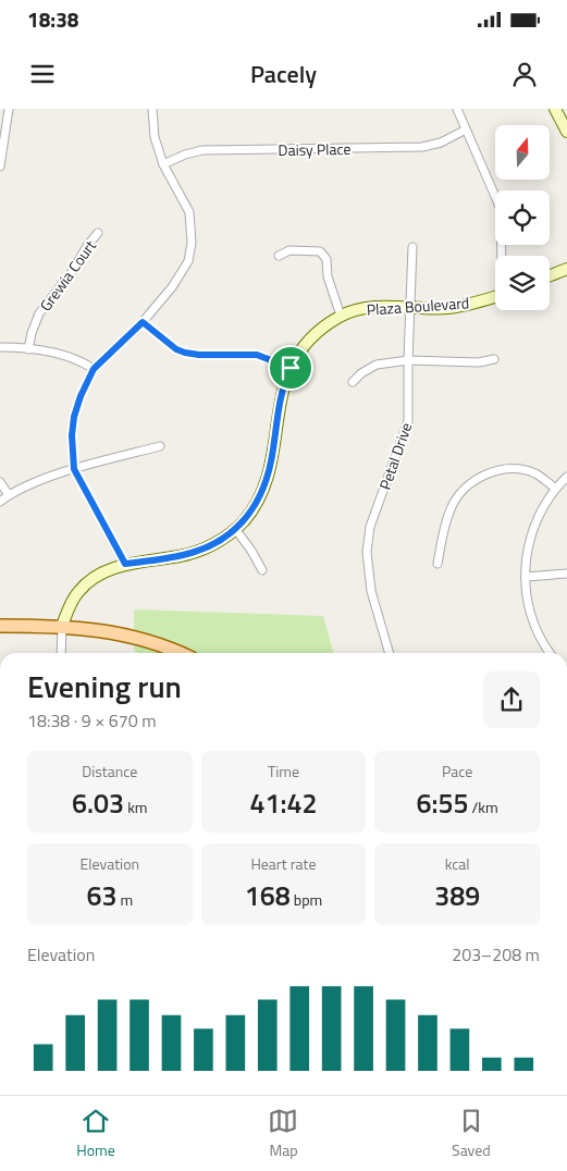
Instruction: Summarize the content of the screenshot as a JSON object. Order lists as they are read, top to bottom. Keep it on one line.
{"streets":{"main road":["Plaza Boulevard"],"street":["Daisy Place","Grewia Court","Petal Drive"]},"crossings":[["Plaza Boulevard","Petal Drive"]],"north":"top","page":{"status":"18:38","header":"Pacely","heading":["Evening run","18:38 · 9 × 670 m"],"stats":[["Distance","6.03 km"],["Time","41:42"],["Pace","6:55 /km"],["Elevation","63 m"],["Heart rate","168 bpm"],["kcal","389"]],"chart":["Elevation","203–208 m"],"tabs":["Home","Map","Saved"]}}
